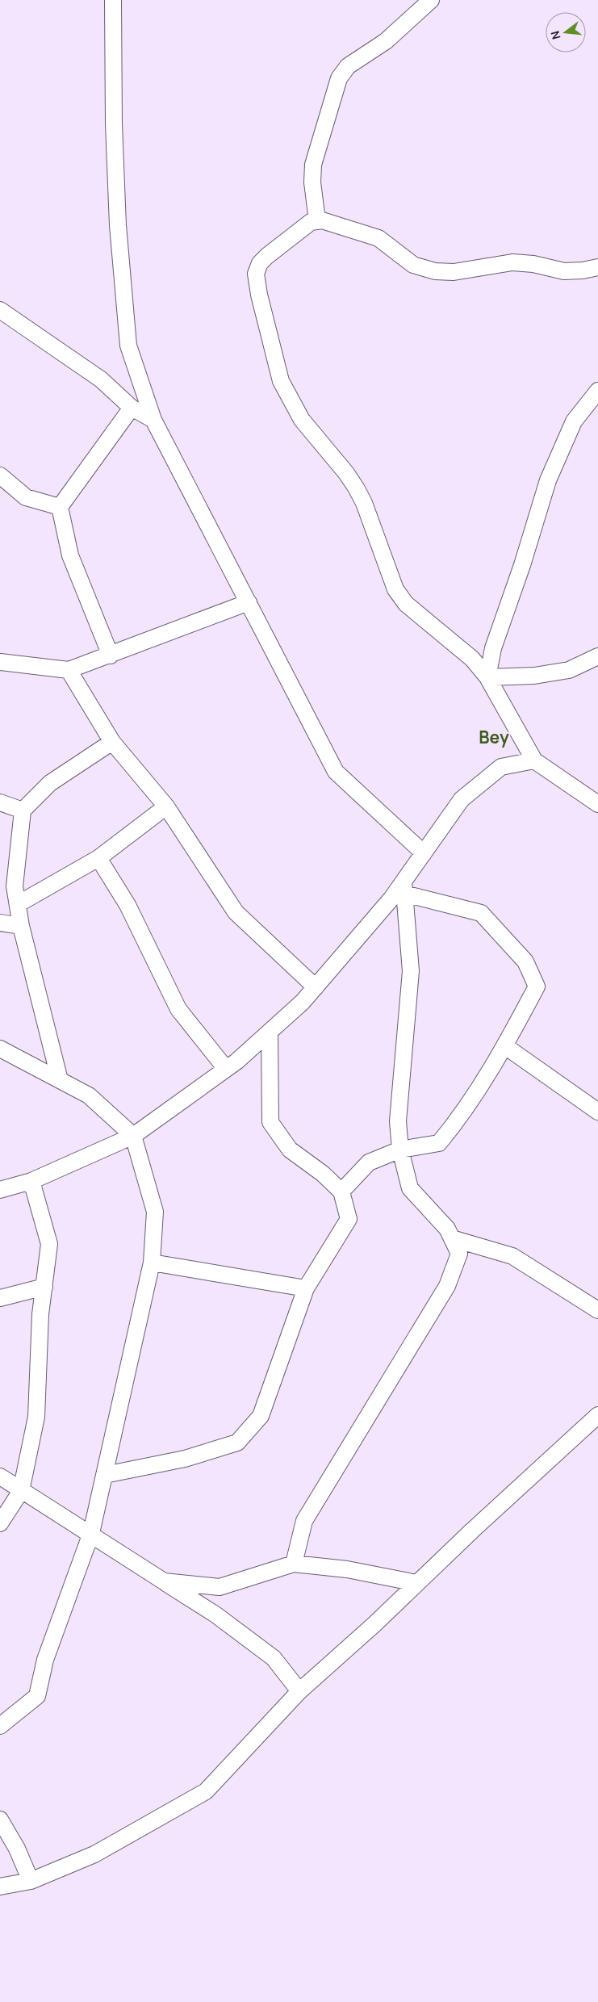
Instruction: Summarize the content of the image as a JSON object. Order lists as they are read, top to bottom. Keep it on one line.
{"districts":["Bey"],"north":"left"}
